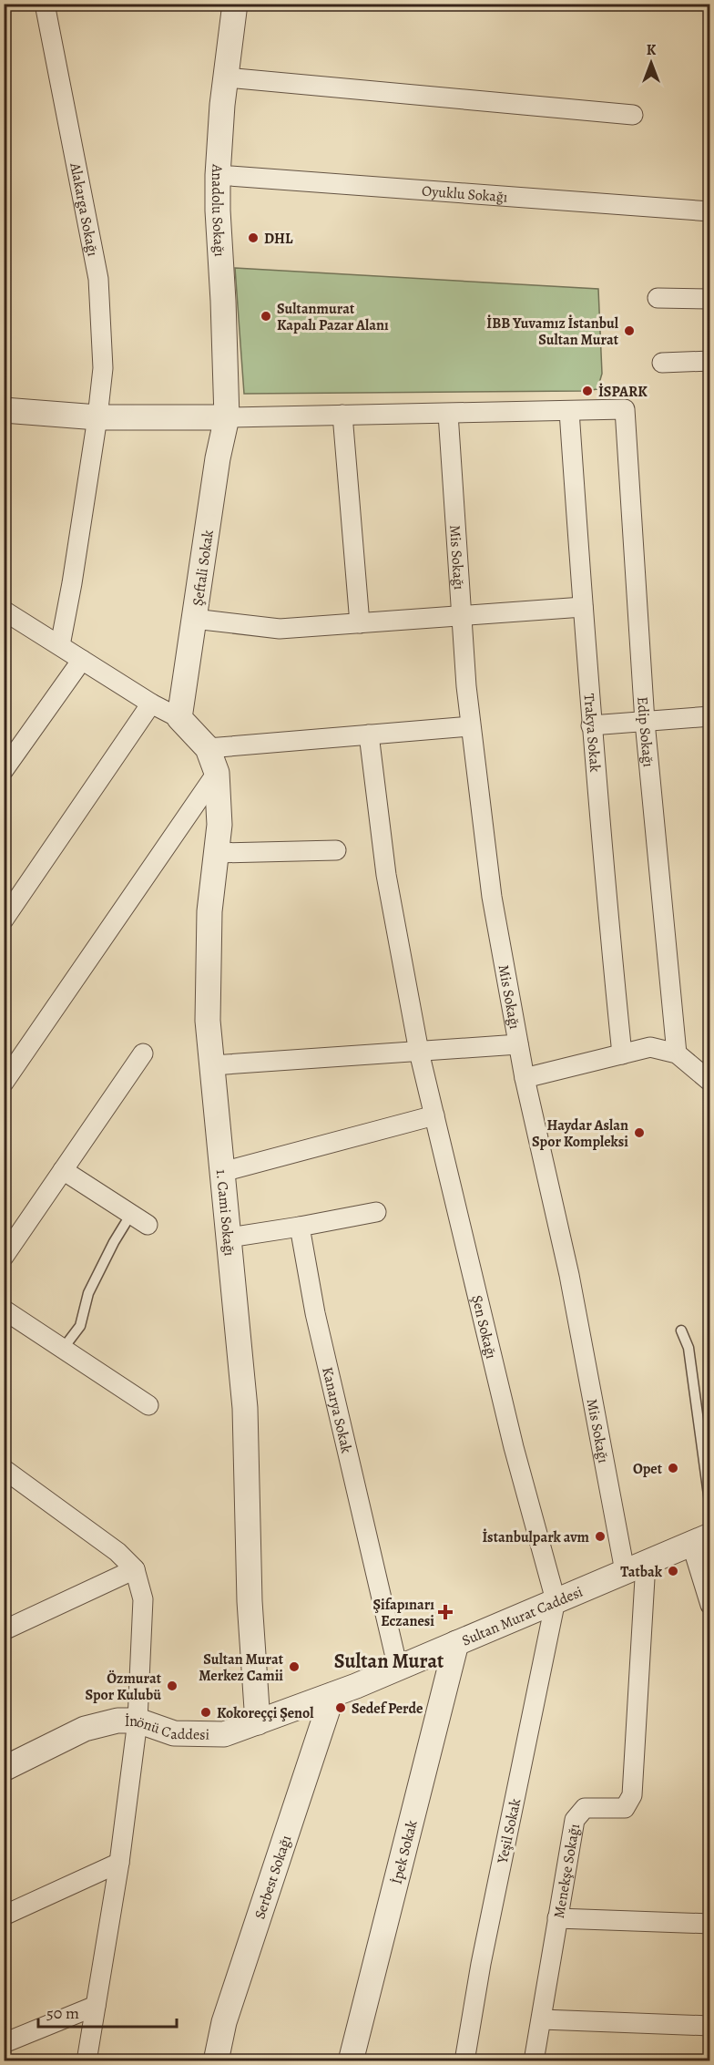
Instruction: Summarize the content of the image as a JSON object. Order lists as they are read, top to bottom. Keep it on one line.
{"streets":{"street":["Oyuklu Sokağı","Alakarga Sokağı","Anadolu Sokağı","Mis Sokağı","Şeftali Sokak","Edip Sokağı","Trakya Sokak","1. Cami Sokağı","Şen Sokağı","Kanarya Sokak","Sultan Murat Caddesi","İnönü Caddesi","Yeşil Sokak","İpek Sokak","Menekşe Sokağı","Serbest Sokağı"]},"crossings":[["Oyuklu Sokağı","Anadolu Sokağı"],["Anadolu Sokağı","Şeftali Sokak"],["Mis Sokağı","Sultan Murat Caddesi"],["Mis Sokağı","Menekşe Sokağı"],["Şeftali Sokak","1. Cami Sokağı"],["Edip Sokağı","Trakya Sokak"],["1. Cami Sokağı","İnönü Caddesi"],["Şen Sokağı","Sultan Murat Caddesi"],["Şen Sokağı","Yeşil Sokak"],["Kanarya Sokak","Sultan Murat Caddesi"],["Sultan Murat Caddesi","İnönü Caddesi"],["Sultan Murat Caddesi","Yeşil Sokak"],["Sultan Murat Caddesi","İpek Sokak"],["Sultan Murat Caddesi","Menekşe Sokağı"],["Sultan Murat Caddesi","Serbest Sokağı"],["İnönü Caddesi","Serbest Sokağı"]],"districts":["Sultan Murat"],"places":{"other":["DHL","Sultanmurat Kapalı Pazar Alanı","İBB Yuvamız İstanbul Sultan Murat","İSPARK","Haydar Aslan Spor Kompleksi","Opet","İstanbulpark avm","Tatbak","Sultan Murat Merkez Camii","Özmurat Spor Kulubü","Sedef Perde","Kokoreççi Şenol"],"health":["Şifapınarı Eczanesi"]},"scale_bar":"50 m","north":"top"}
